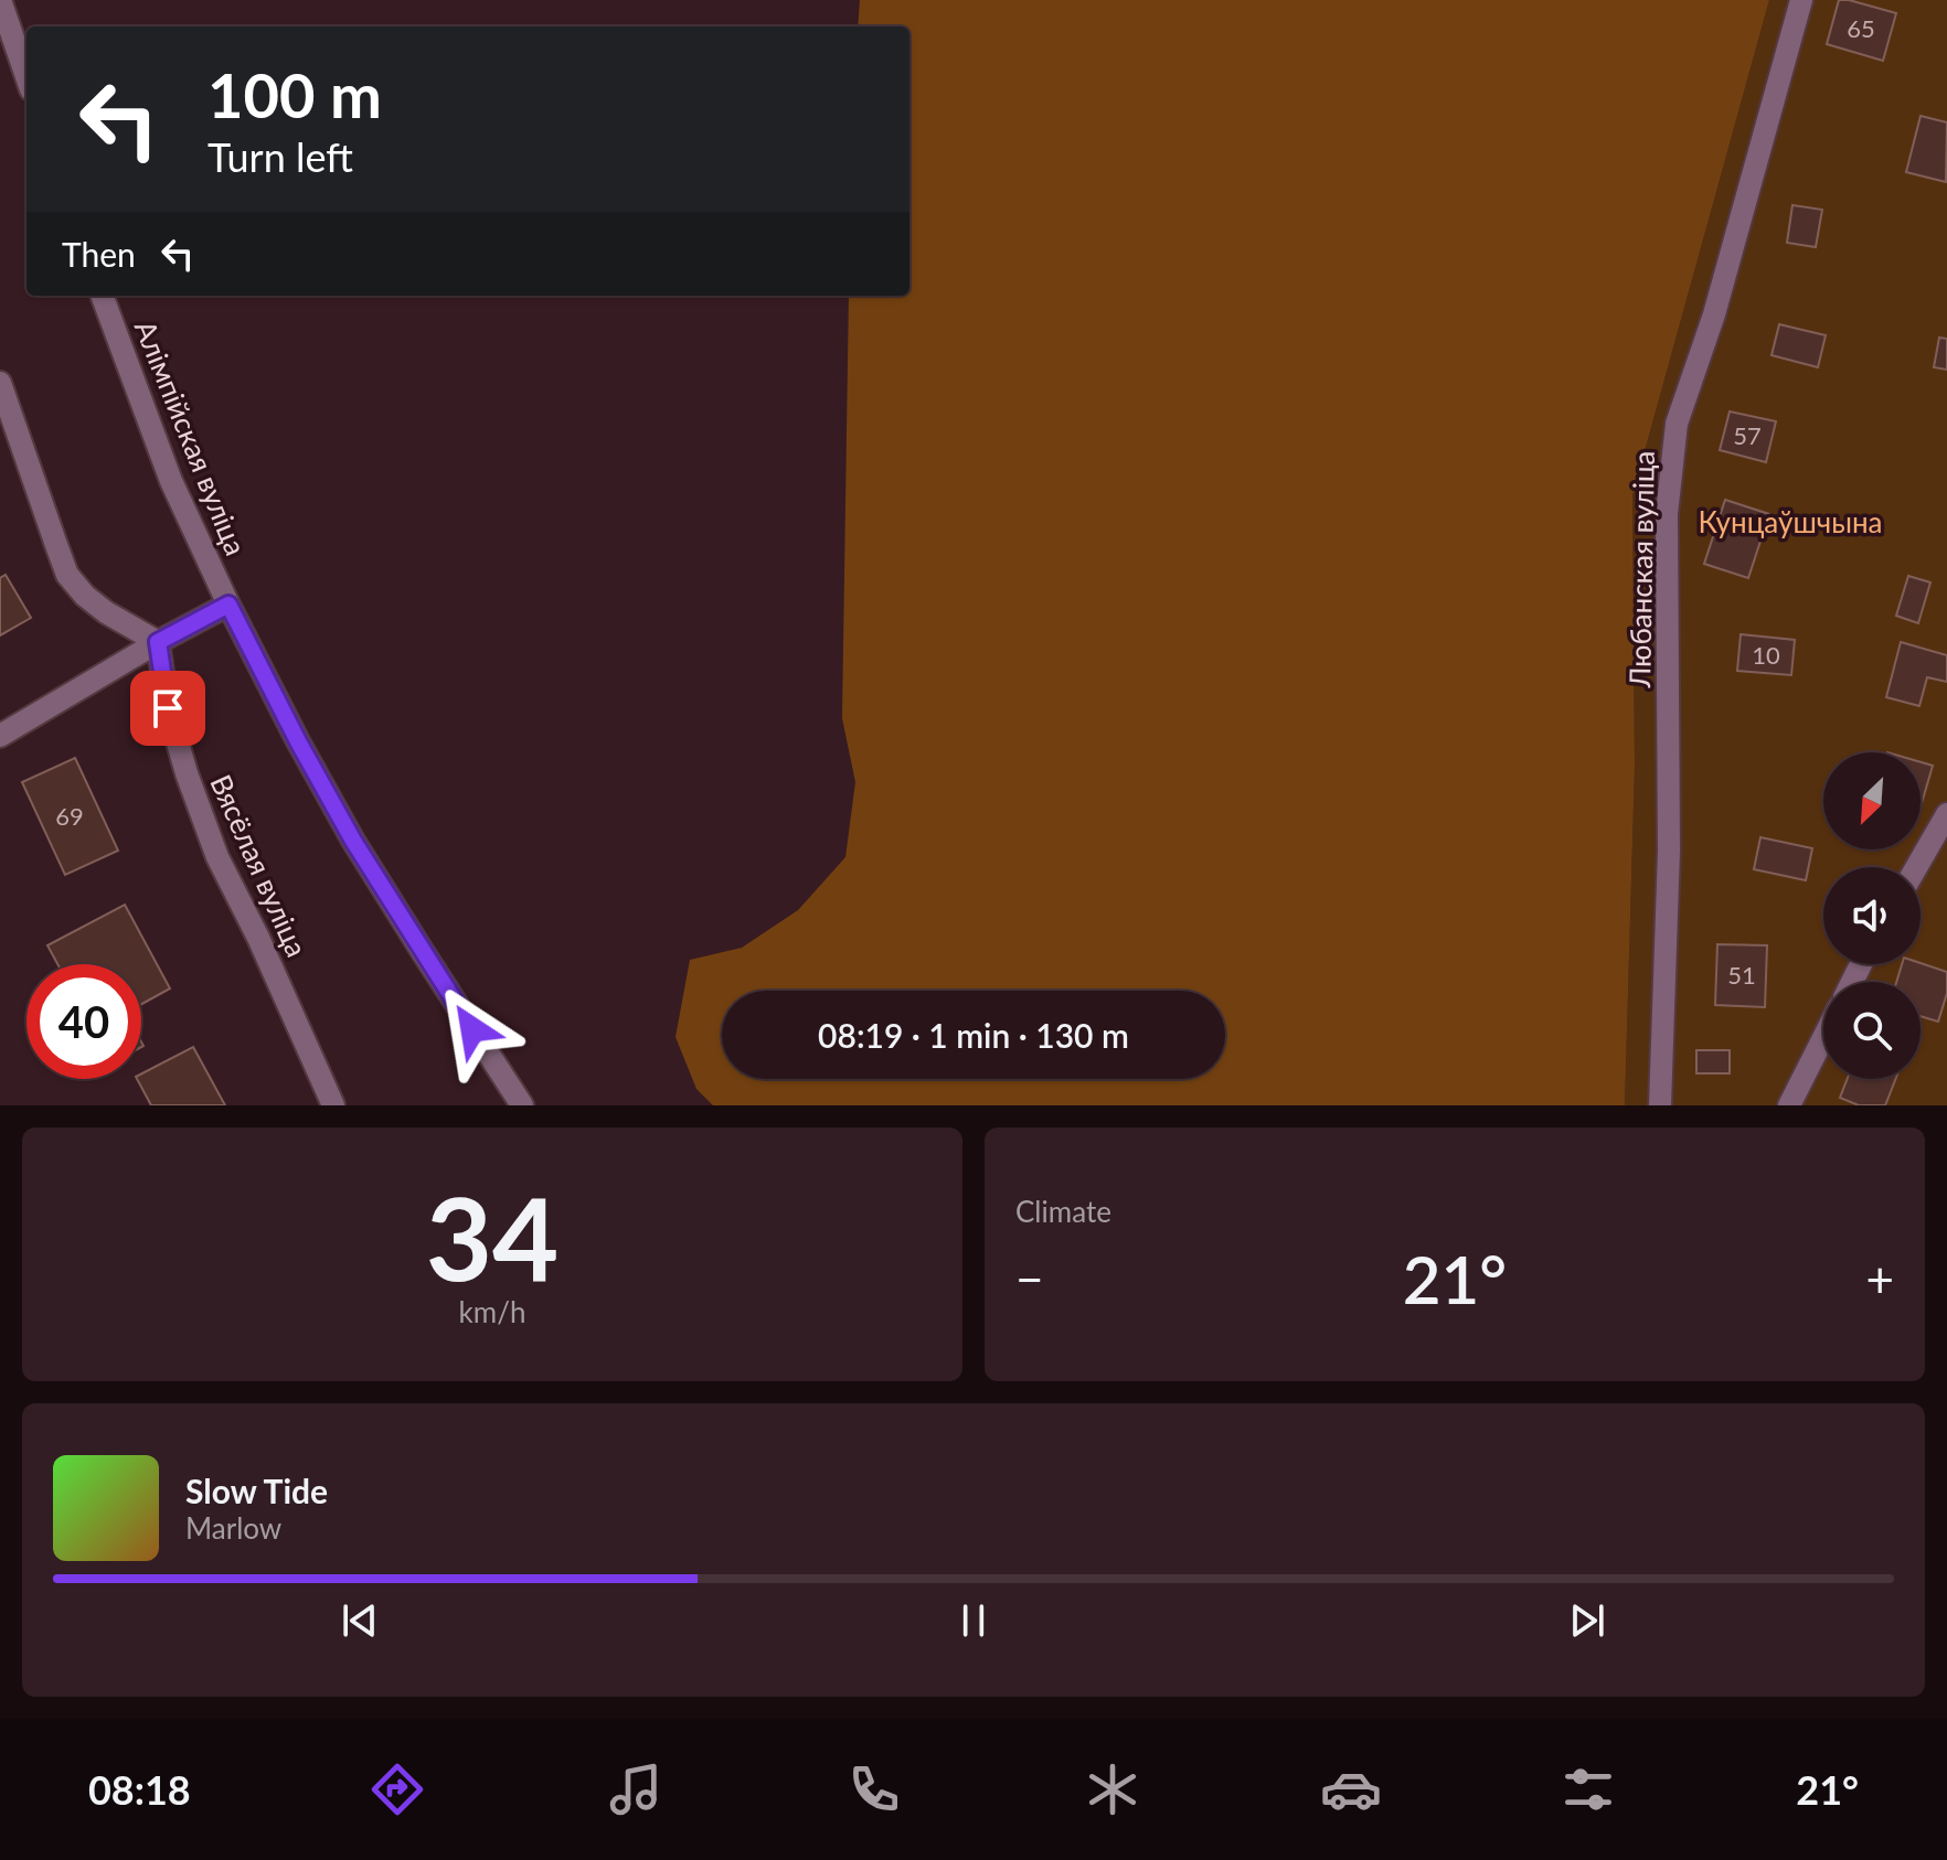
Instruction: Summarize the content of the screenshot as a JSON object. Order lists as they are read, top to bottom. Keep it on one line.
{"streets":{"street":["Алімпійская вуліца","Любанская вуліца","Вясёлая вуліца"]},"parks":["Кунцаўшчына"],"house_numbers":["65","57","10","69","51"],"north":"bottom left","page":{"turn":["100 m","Turn left"],"then":"Then","limit":"40","trip":"08:19 · 1 min · 130 m","tile":[["34","km/h"],"Climate"],"heat":["−","21°","+"],"song":["Slow Tide","Marlow"],"tabs":["08:18","21°"]}}
